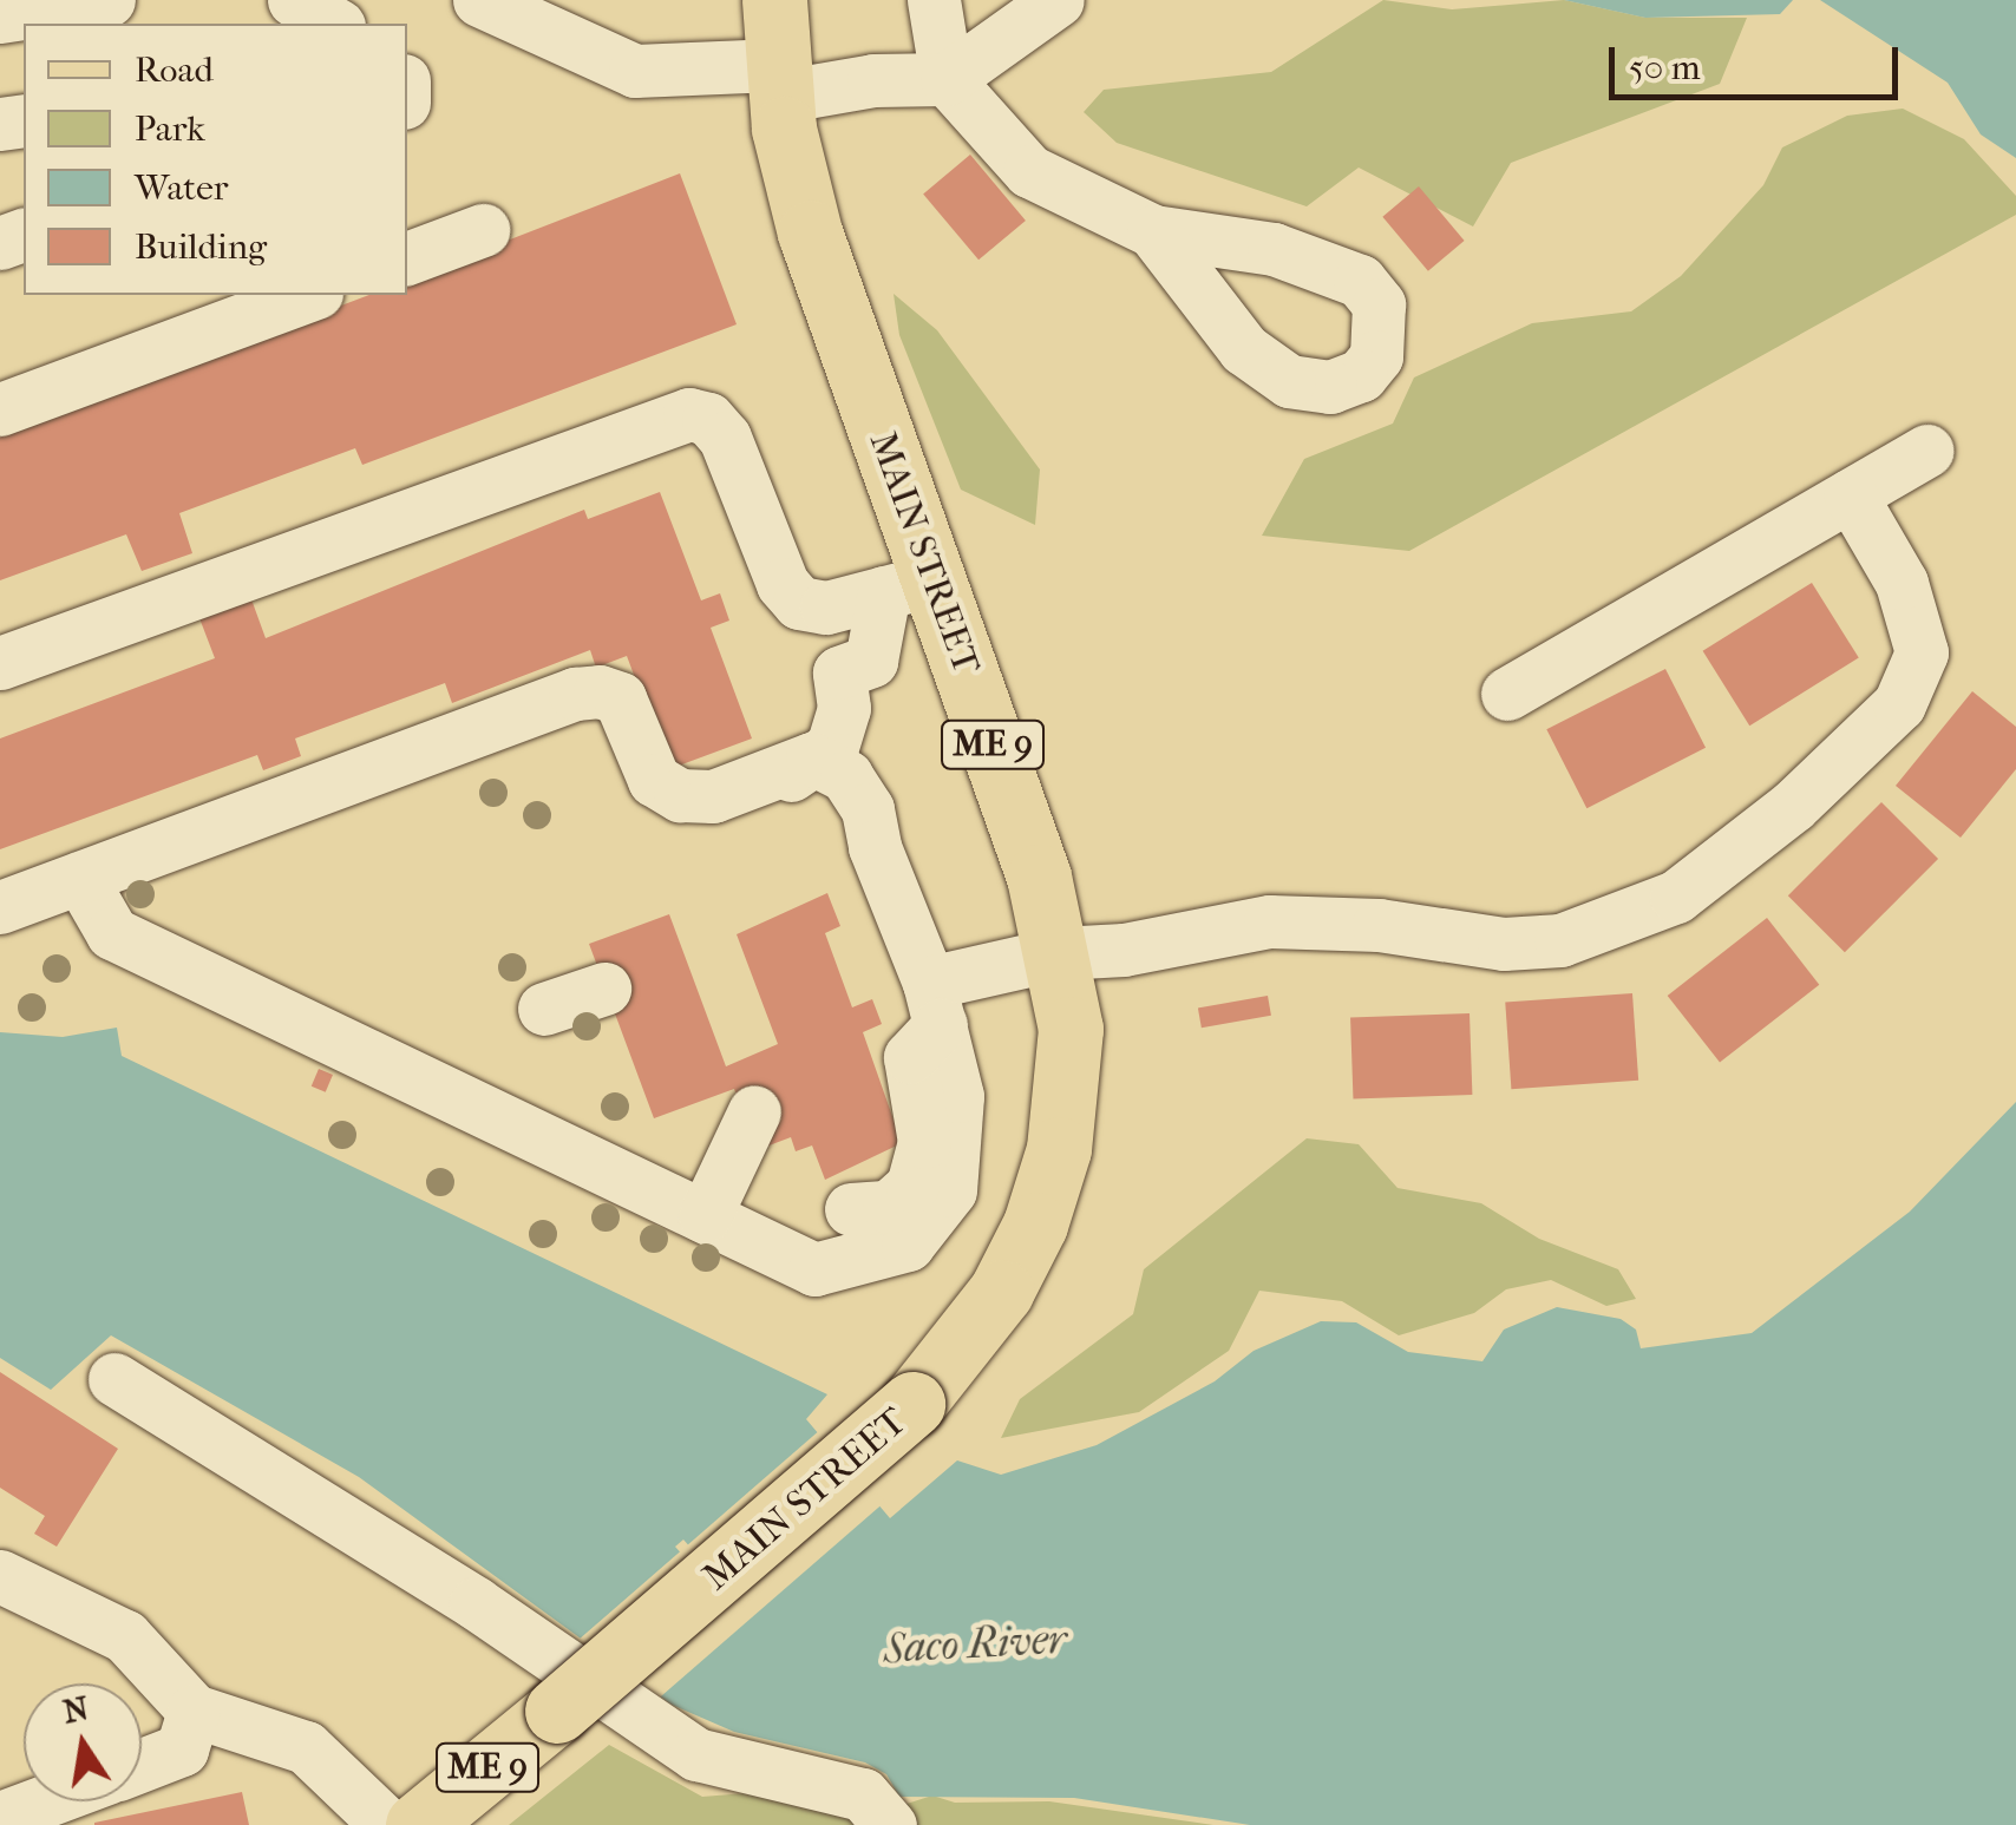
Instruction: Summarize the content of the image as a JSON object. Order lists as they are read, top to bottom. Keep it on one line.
{"streets":{"main road":["MAIN STREET","ME 9"]},"water":["Saco River"],"legend":["Road","Park","Water","Building"],"scale_bar":"50 m","north":"top"}
